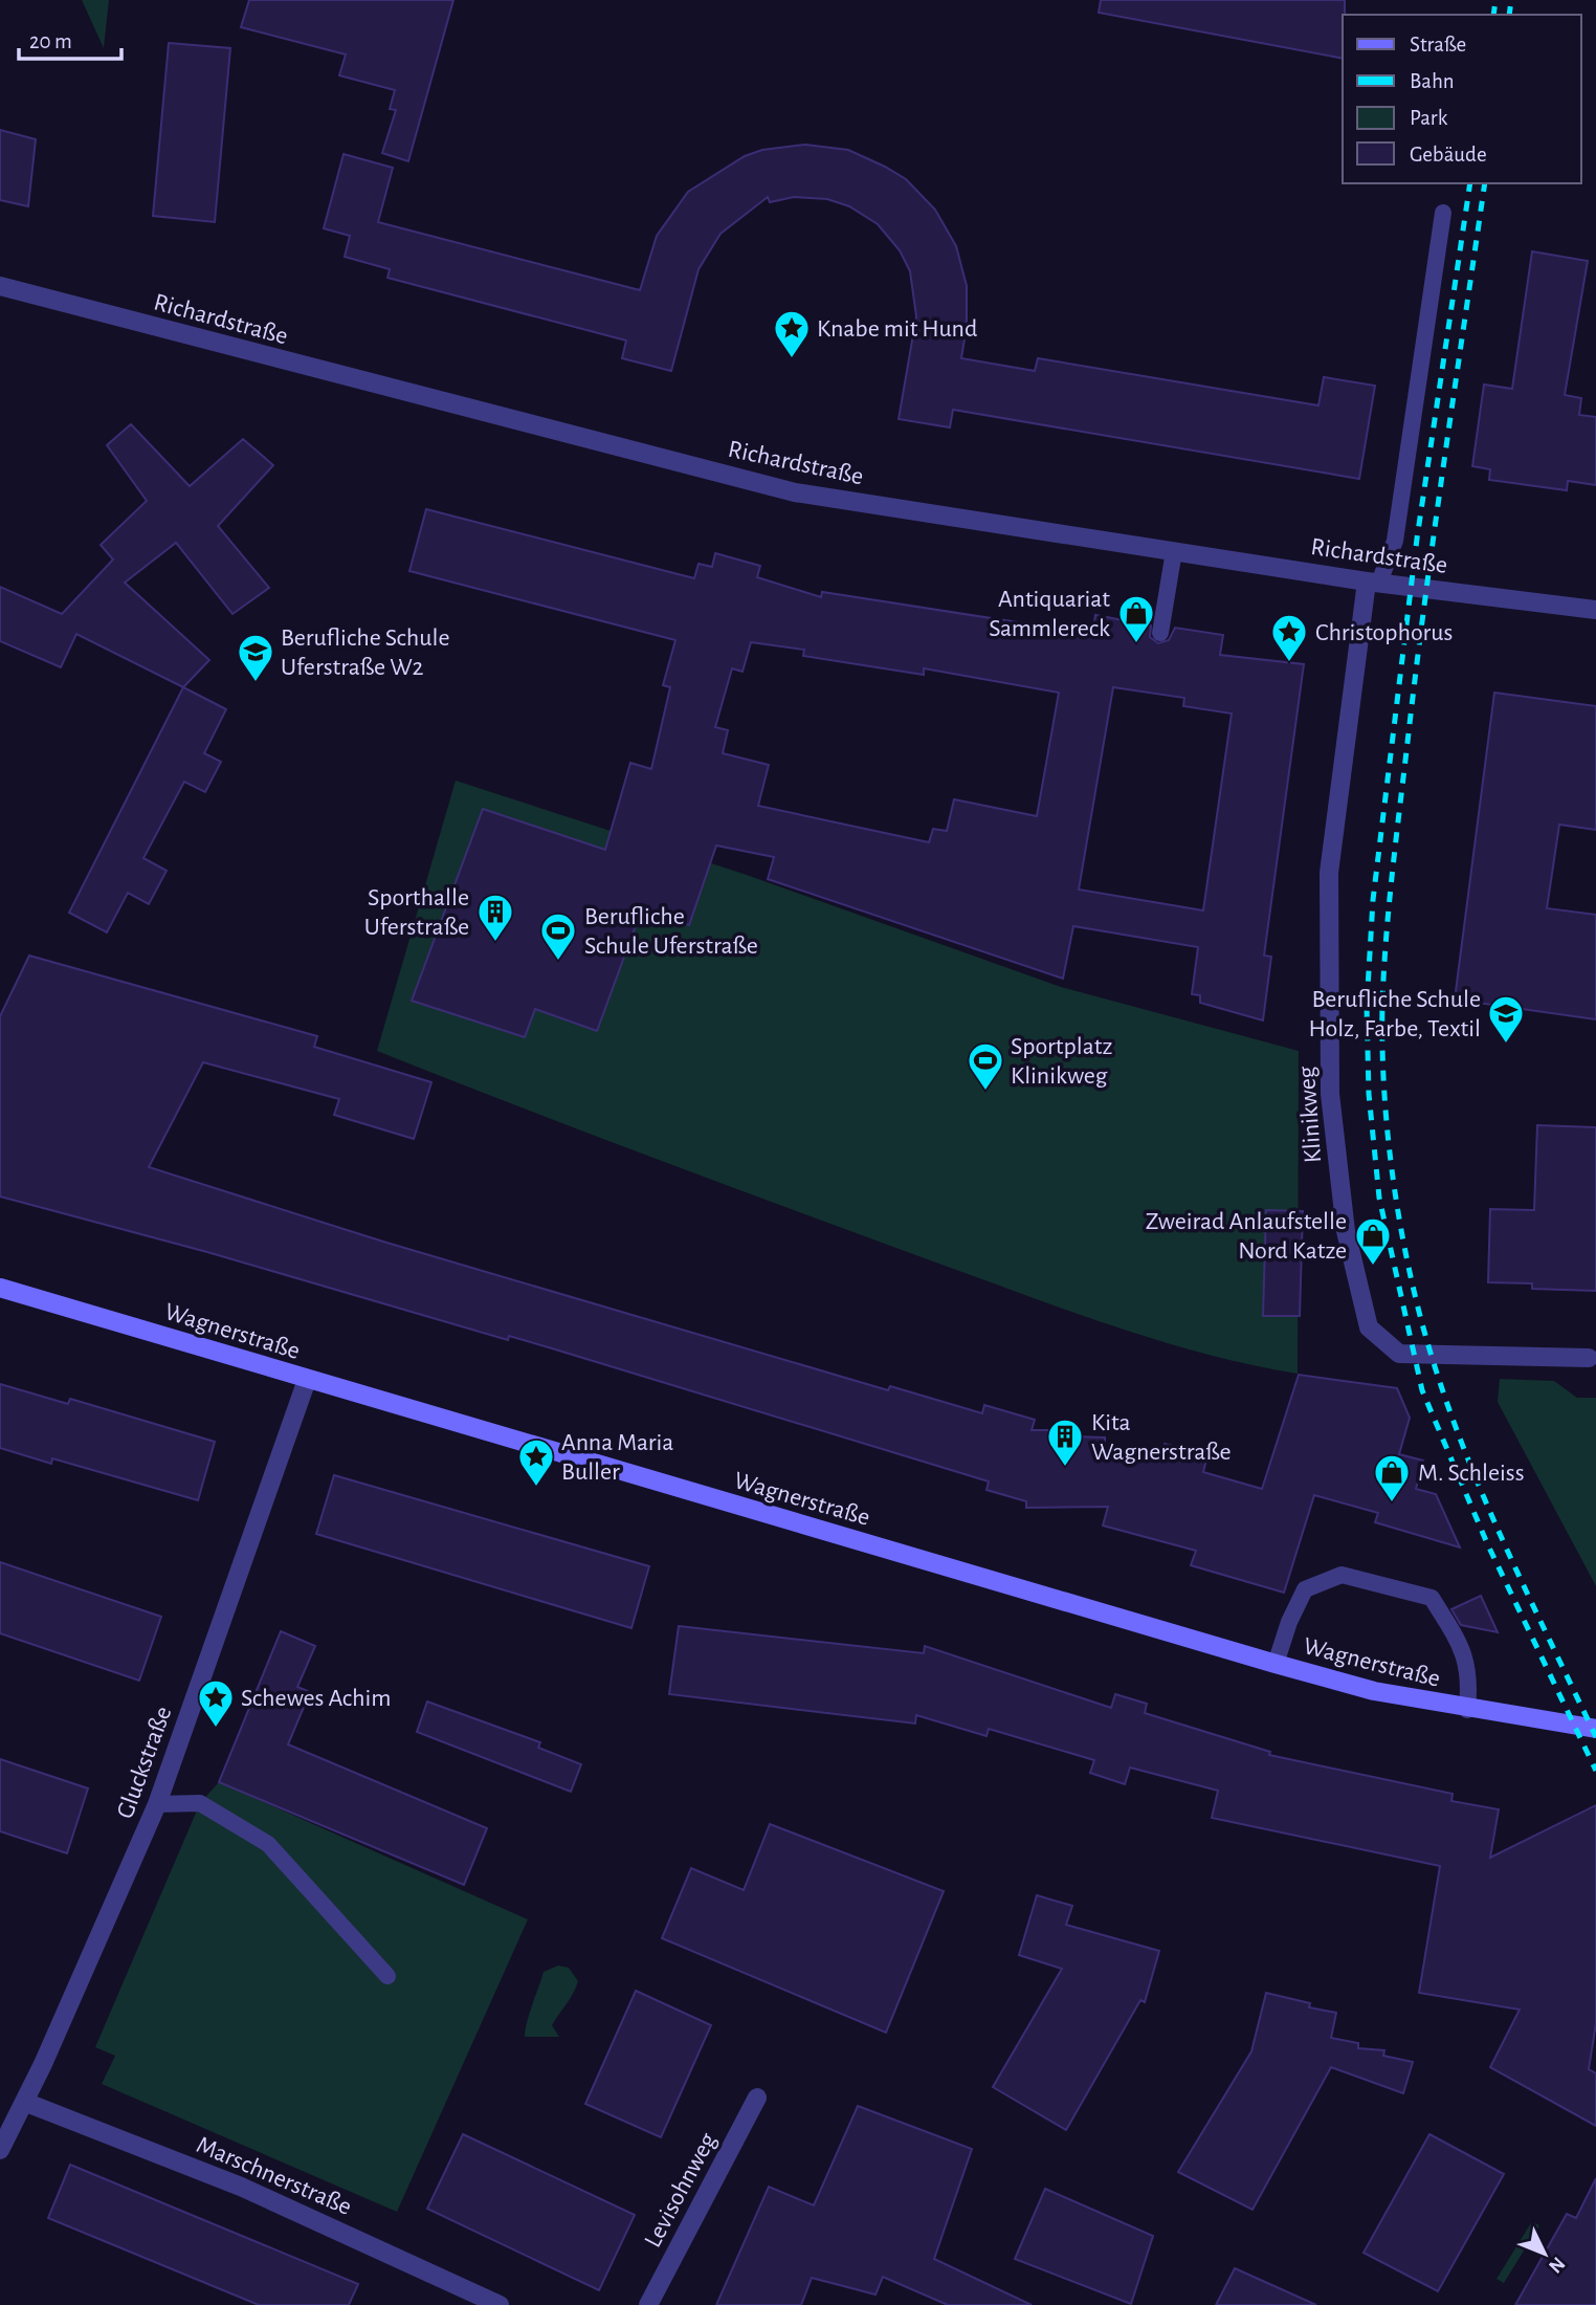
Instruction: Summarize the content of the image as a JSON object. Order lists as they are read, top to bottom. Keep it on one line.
{"streets":{"main road":["Wagnerstraße"],"street":["Richardstraße","Klinikweg","Gluckstraße","Marschnerstraße","Levisohnweg"]},"crossings":[["Richardstraße","Klinikweg"],["Wagnerstraße","Gluckstraße"],["Gluckstraße","Marschnerstraße"]],"places":{"place":["Knabe mit Hund","Christophorus","Anna Maria Buller","Schewes Achim"],"shop":["Antiquariat Sammlereck","Zweirad Anlaufstelle Nord Katze","M. Schleiss"],"school or university":["Berufliche Schule Uferstraße W2","Berufliche Schule Holz, Farbe, Textil"],"building":["Sporthalle Uferstraße","Kita Wagnerstraße"],"sports":["Berufliche Schule Uferstraße","Sportplatz Klinikweg"]},"legend":["Straße","Bahn","Park","Gebäude"],"scale_bar":"20 m","north":"bottom right"}
